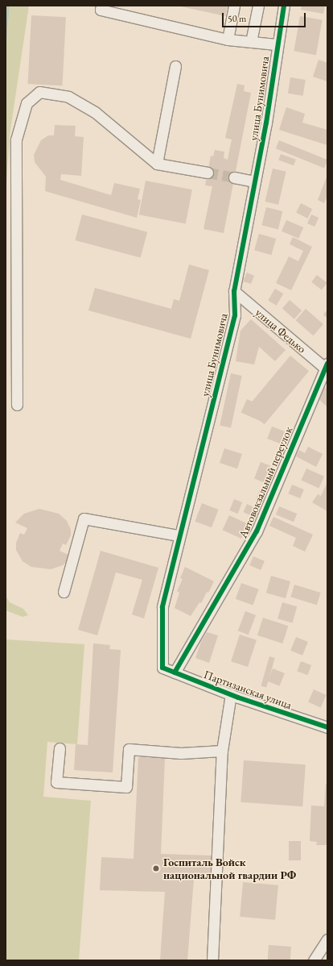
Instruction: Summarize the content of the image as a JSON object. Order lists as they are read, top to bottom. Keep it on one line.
{"streets":{"street":["улица Бунимовича","улица Федько","Автовокзальный переулок","Партизанская улица"]},"crossings":[["улица Бунимовича","улица Федько"],["улица Бунимовича","Партизанская улица"],["улица Федько","Автовокзальный переулок"],["Автовокзальный переулок","Партизанская улица"]],"places":["Госпиталь Войск национальной гвардии РФ"],"scale_bar":"50 m"}
